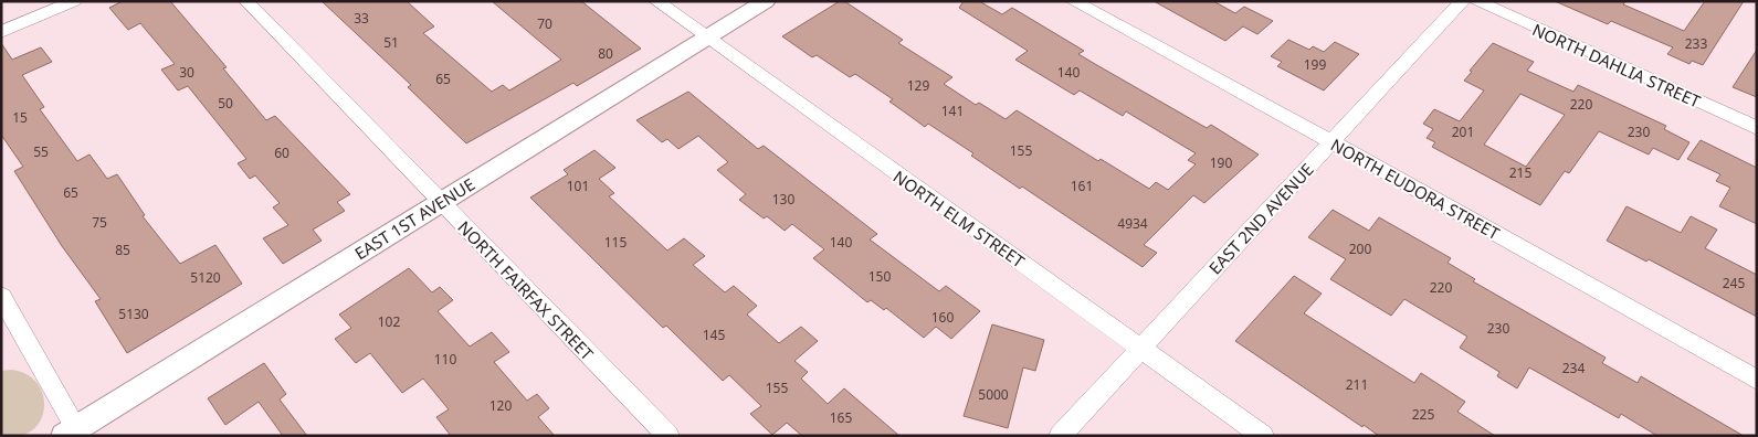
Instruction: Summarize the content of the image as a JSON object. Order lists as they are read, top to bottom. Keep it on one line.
{"streets":{"street":["NORTH DAHLIA STREET","NORTH EUDORA STREET","EAST 1ST AVENUE","NORTH ELM STREET","EAST 2ND AVENUE","NORTH FAIRFAX STREET"]},"crossings":[["NORTH EUDORA STREET","EAST 2ND AVENUE"],["EAST 1ST AVENUE","NORTH ELM STREET"],["EAST 1ST AVENUE","NORTH FAIRFAX STREET"],["NORTH ELM STREET","EAST 2ND AVENUE"]],"house_numbers":["33","70","51","233","80","199","30","140","65","129","50","220","141","15","201","230","155","55","60","190","215","101","161","65","130","75","4934","115","140","200","85","150","5120","245","220","5130","160","102","230","145","110","234","211","155","5000","120","225","165"]}
